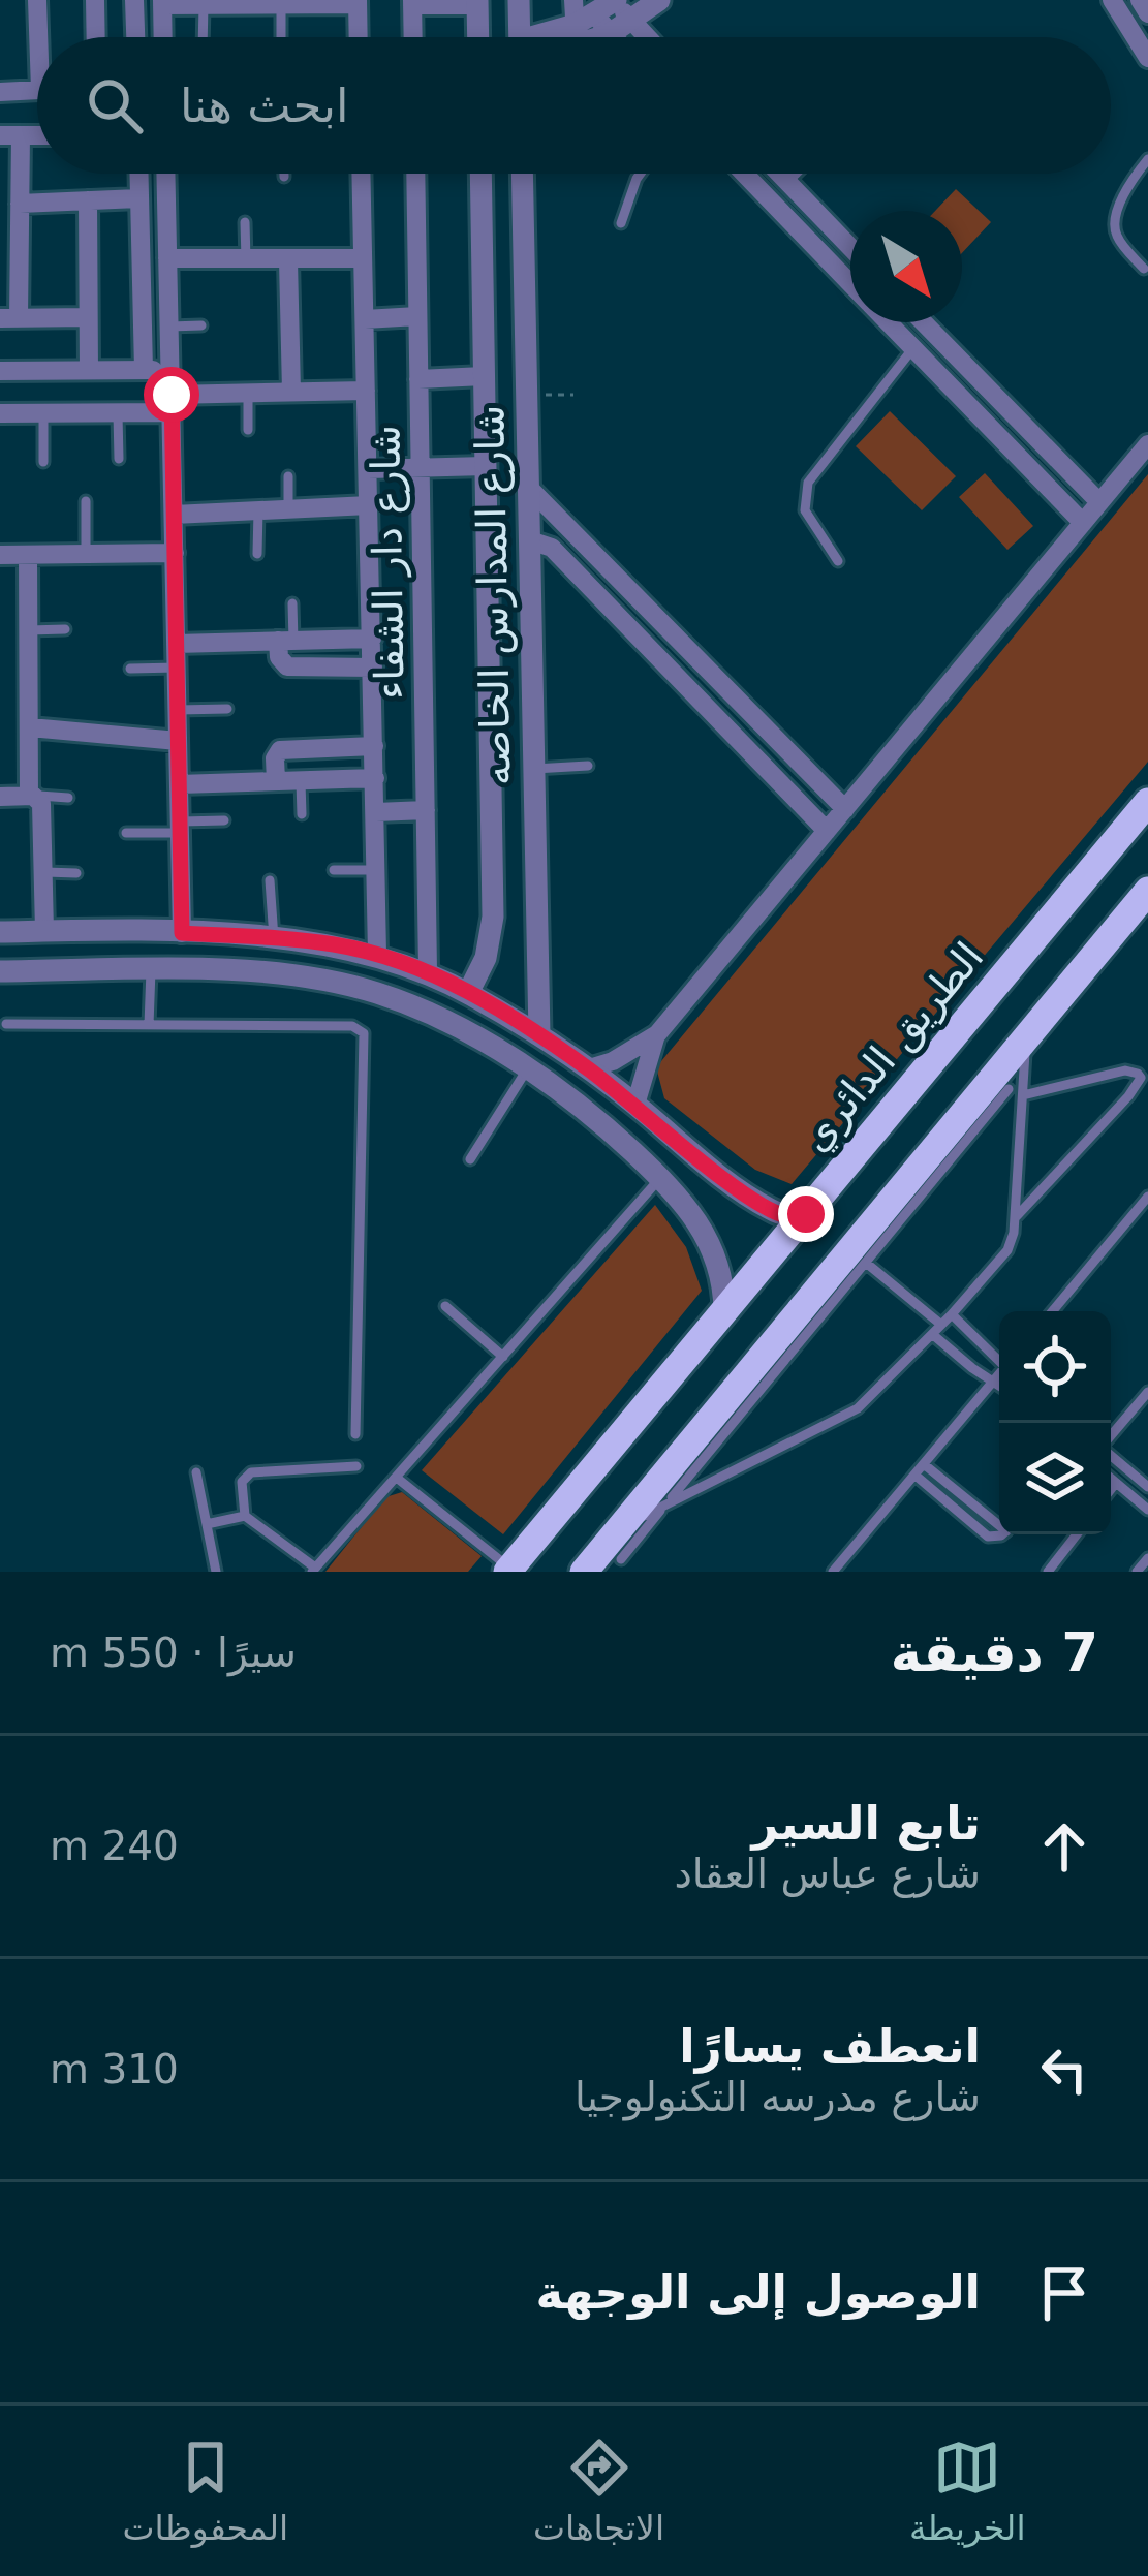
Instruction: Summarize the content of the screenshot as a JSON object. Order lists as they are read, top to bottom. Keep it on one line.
{"streets":{"main road":["الطريق الدائري"],"street":["شارع دار الشفاء","شارع المدارس الخاصه"]},"north":"bottom right","page":{"search":"ابحث هنا","heading":["7 دقيقة","سيرًا · 550 m"],"list":[["تابع السير","شارع عباس العقاد","240 m"],["انعطف يسارًا","شارع مدرسه التكنولوجيا","310 m"],"الوصول إلى الوجهة"],"nav":["الخريطة","الاتجاهات","المحفوظات"]}}
